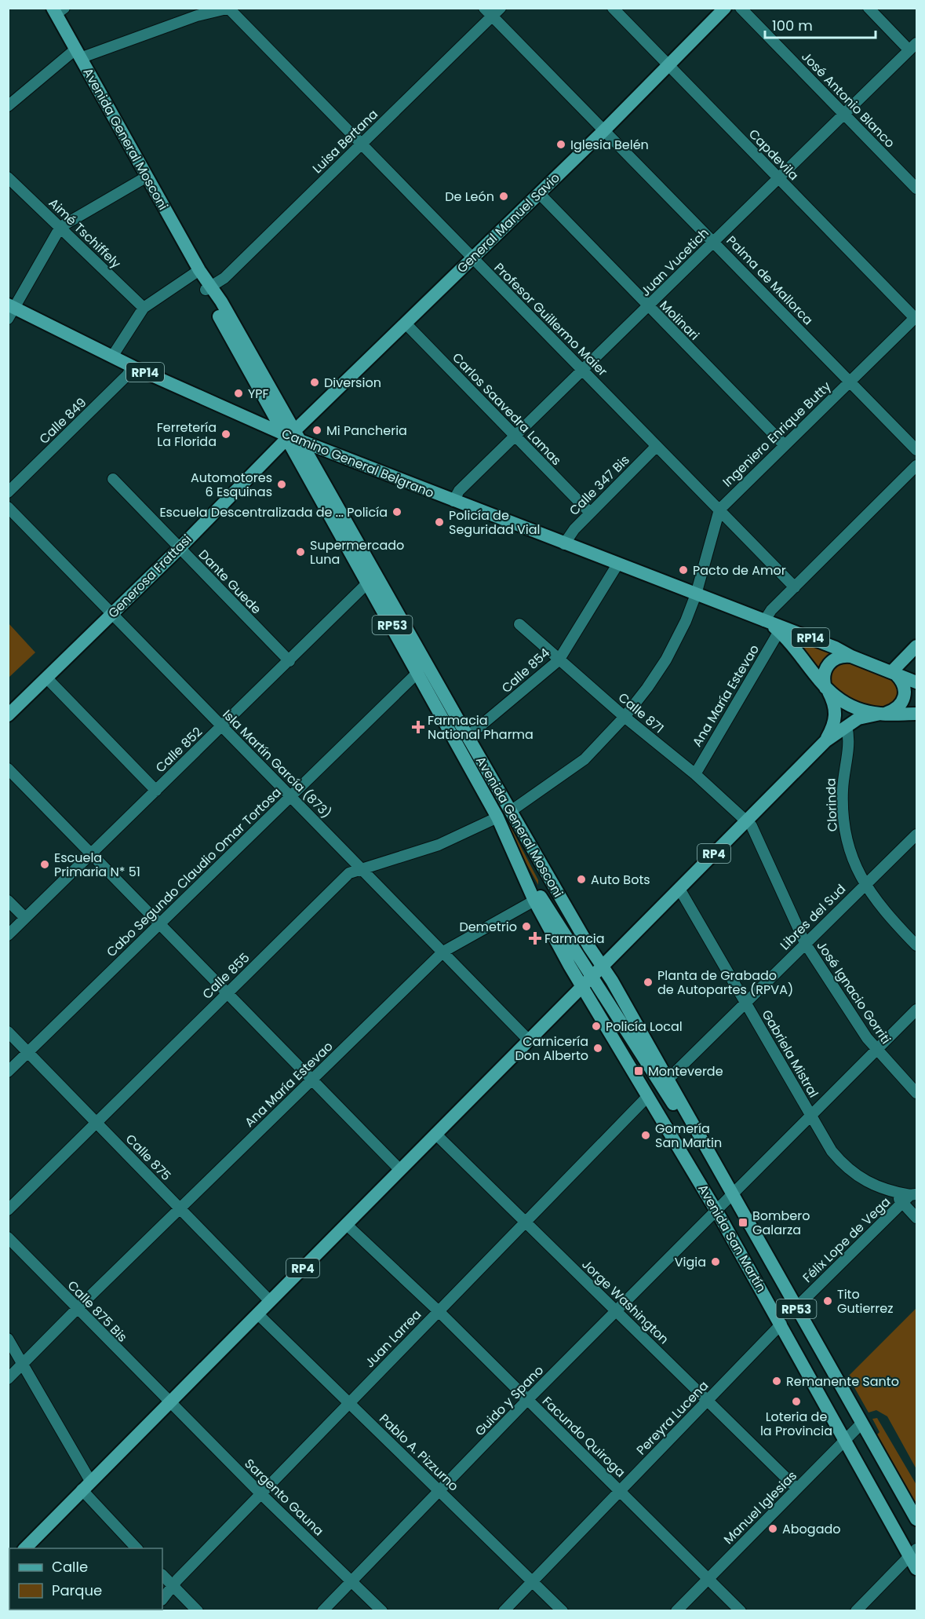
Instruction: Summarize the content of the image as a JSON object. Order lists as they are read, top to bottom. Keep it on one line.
{"streets":{"main road":["Avenida General Mosconi","General Manuel Savio","RP14","Camino General Belgrano","Generosa Frattasi","RP53","RP4","Avenida San Martín"],"street":["José Antonio Blanco","Luisa Bertana","Capdevila","Aimé Tschiffely","Juan Vucetich","Palma de Mallorca","Profesor Guillermo Maier","Molinari","Carlos Saavedra Lamas","Calle 849","Ingeniero Enrique Butty","Calle 347 Bis","Dante Guede","Calle 854","Ana María Estevao","Calle 871","Calle 852","Isla Martín García (873)","Clorinda","Cabo Segundo Claudio Omar Tortosa","Libres del Sud","Calle 855","José Ignacio Gorriti","Gabriela Mistral","Calle 875","Félix Lope de Vega","Jorge Washington","Calle 875 Bis","Juan Larrea","Guido y Spano","Pereyra Lucena","Facundo Quiroga","Pablo A. Pizzurno","Sargento Gauna","Manuel Iglesias"]},"crossings":[["José Antonio Blanco","Juan Vucetich"],["Avenida General Mosconi","Luisa Bertana"],["Avenida General Mosconi","General Manuel Savio"],["Avenida General Mosconi","Ingeniero Enrique Butty"],["Avenida General Mosconi","Camino General Belgrano"],["Avenida General Mosconi","Generosa Frattasi"],["Avenida General Mosconi","RP53"],["Avenida General Mosconi","Calle 854"],["Avenida General Mosconi","Ana María Estevao"],["Avenida General Mosconi","Calle 852"],["Avenida General Mosconi","RP4"],["Avenida General Mosconi","Cabo Segundo Claudio Omar Tortosa"],["Avenida General Mosconi","Calle 855"],["Avenida General Mosconi","Avenida San Martín"],["Luisa Bertana","Palma de Mallorca"],["Luisa Bertana","Profesor Guillermo Maier"],["Capdevila","General Manuel Savio"],["Capdevila","Juan Vucetich"],["Capdevila","Ingeniero Enrique Butty"],["General Manuel Savio","Palma de Mallorca"],["General Manuel Savio","Profesor Guillermo Maier"],["General Manuel Savio","Molinari"],["General Manuel Savio","Carlos Saavedra Lamas"],["General Manuel Savio","Camino General Belgrano"],["General Manuel Savio","Generosa Frattasi"],["Juan Vucetich","Palma de Mallorca"],["Juan Vucetich","Profesor Guillermo Maier"],["Juan Vucetich","Molinari"],["Juan Vucetich","Carlos Saavedra Lamas"],["Juan Vucetich","Camino General Belgrano"],["Palma de Mallorca","Ingeniero Enrique Butty"],["Profesor Guillermo Maier","Ingeniero Enrique Butty"],["Profesor Guillermo Maier","Calle 347 Bis"],["Molinari","Ingeniero Enrique Butty"],["Carlos Saavedra Lamas","Calle 347 Bis"],["Calle 849","Camino General Belgrano"],["Ingeniero Enrique Butty","Camino General Belgrano"],["Ingeniero Enrique Butty","Calle 871"],["Camino General Belgrano","Calle 347 Bis"],["Camino General Belgrano","Generosa Frattasi"],["Camino General Belgrano","Calle 854"],["Camino General Belgrano","Ana María Estevao"],["Camino General Belgrano","RP4"],["Generosa Frattasi","Dante Guede"],["Generosa Frattasi","Isla Martín García (873)"],["Dante Guede","Calle 852"],["RP53","RP4"],["RP53","Calle 855"],["RP53","Avenida San Martín"],["Calle 854","Calle 871"],["Ana María Estevao","Calle 871"],["Ana María Estevao","Isla Martín García (873)"],["Ana María Estevao","Calle 875"],["Ana María Estevao","Calle 875 Bis"],["Calle 871","RP4"],["Calle 871","José Ignacio Gorriti"],["Calle 852","Isla Martín García (873)"],["Isla Martín García (873)","RP4"],["Isla Martín García (873)","Cabo Segundo Claudio Omar Tortosa"],["Isla Martín García (873)","Calle 855"],["Clorinda","RP4"],["Clorinda","Libres del Sud"],["RP4","José Ignacio Gorriti"],["RP4","Gabriela Mistral"],["RP4","Calle 875"],["RP4","Avenida San Martín"],["RP4","Jorge Washington"],["RP4","Calle 875 Bis"],["RP4","Facundo Quiroga"],["RP4","Pablo A. Pizzurno"],["RP4","Sargento Gauna"],["Cabo Segundo Claudio Omar Tortosa","Calle 875"],["Libres del Sud","José Ignacio Gorriti"],["Libres del Sud","Gabriela Mistral"],["Libres del Sud","Avenida San Martín"],["Calle 855","Calle 875"],["Gabriela Mistral","Félix Lope de Vega"],["Avenida San Martín","Félix Lope de Vega"],["Avenida San Martín","Juan Larrea"],["Avenida San Martín","Guido y Spano"],["Avenida San Martín","Pereyra Lucena"],["Avenida San Martín","Manuel Iglesias"],["Jorge Washington","Juan Larrea"],["Jorge Washington","Guido y Spano"],["Jorge Washington","Pereyra Lucena"],["Jorge Washington","Manuel Iglesias"],["Calle 875 Bis","Sargento Gauna"],["Juan Larrea","Facundo Quiroga"],["Juan Larrea","Pablo A. Pizzurno"],["Juan Larrea","Sargento Gauna"],["Guido y Spano","Facundo Quiroga"],["Guido y Spano","Pablo A. Pizzurno"],["Guido y Spano","Sargento Gauna"],["Pereyra Lucena","Facundo Quiroga"],["Pereyra Lucena","Pablo A. Pizzurno"],["Facundo Quiroga","Manuel Iglesias"]],"places":{"other":["Iglesia Belén","De León","Diversion","YPF","Mi Pancheria","Ferretería La Florida","Automotores 6 Esquinas","Escuela Descentralizada de ... Policía","Policía de Seguridad Vial","Supermercado Luna","Pacto de Amor","Escuela Primaria N* 51","Auto Bots","Demetrio","Planta de Grabado de Autopartes (RPVA)","Policía Local","Carnicería Don Alberto","Gomería San Martin","Vigia","Tito Gutierrez","Remanente Santo","Loteria de la Provincia","Abogado"],"health":["Farmacia National Pharma","Farmacia"],"transit":["Monteverde","Bombero Galarza"]},"legend":["Calle","Parque"],"scale_bar":"100 m"}
